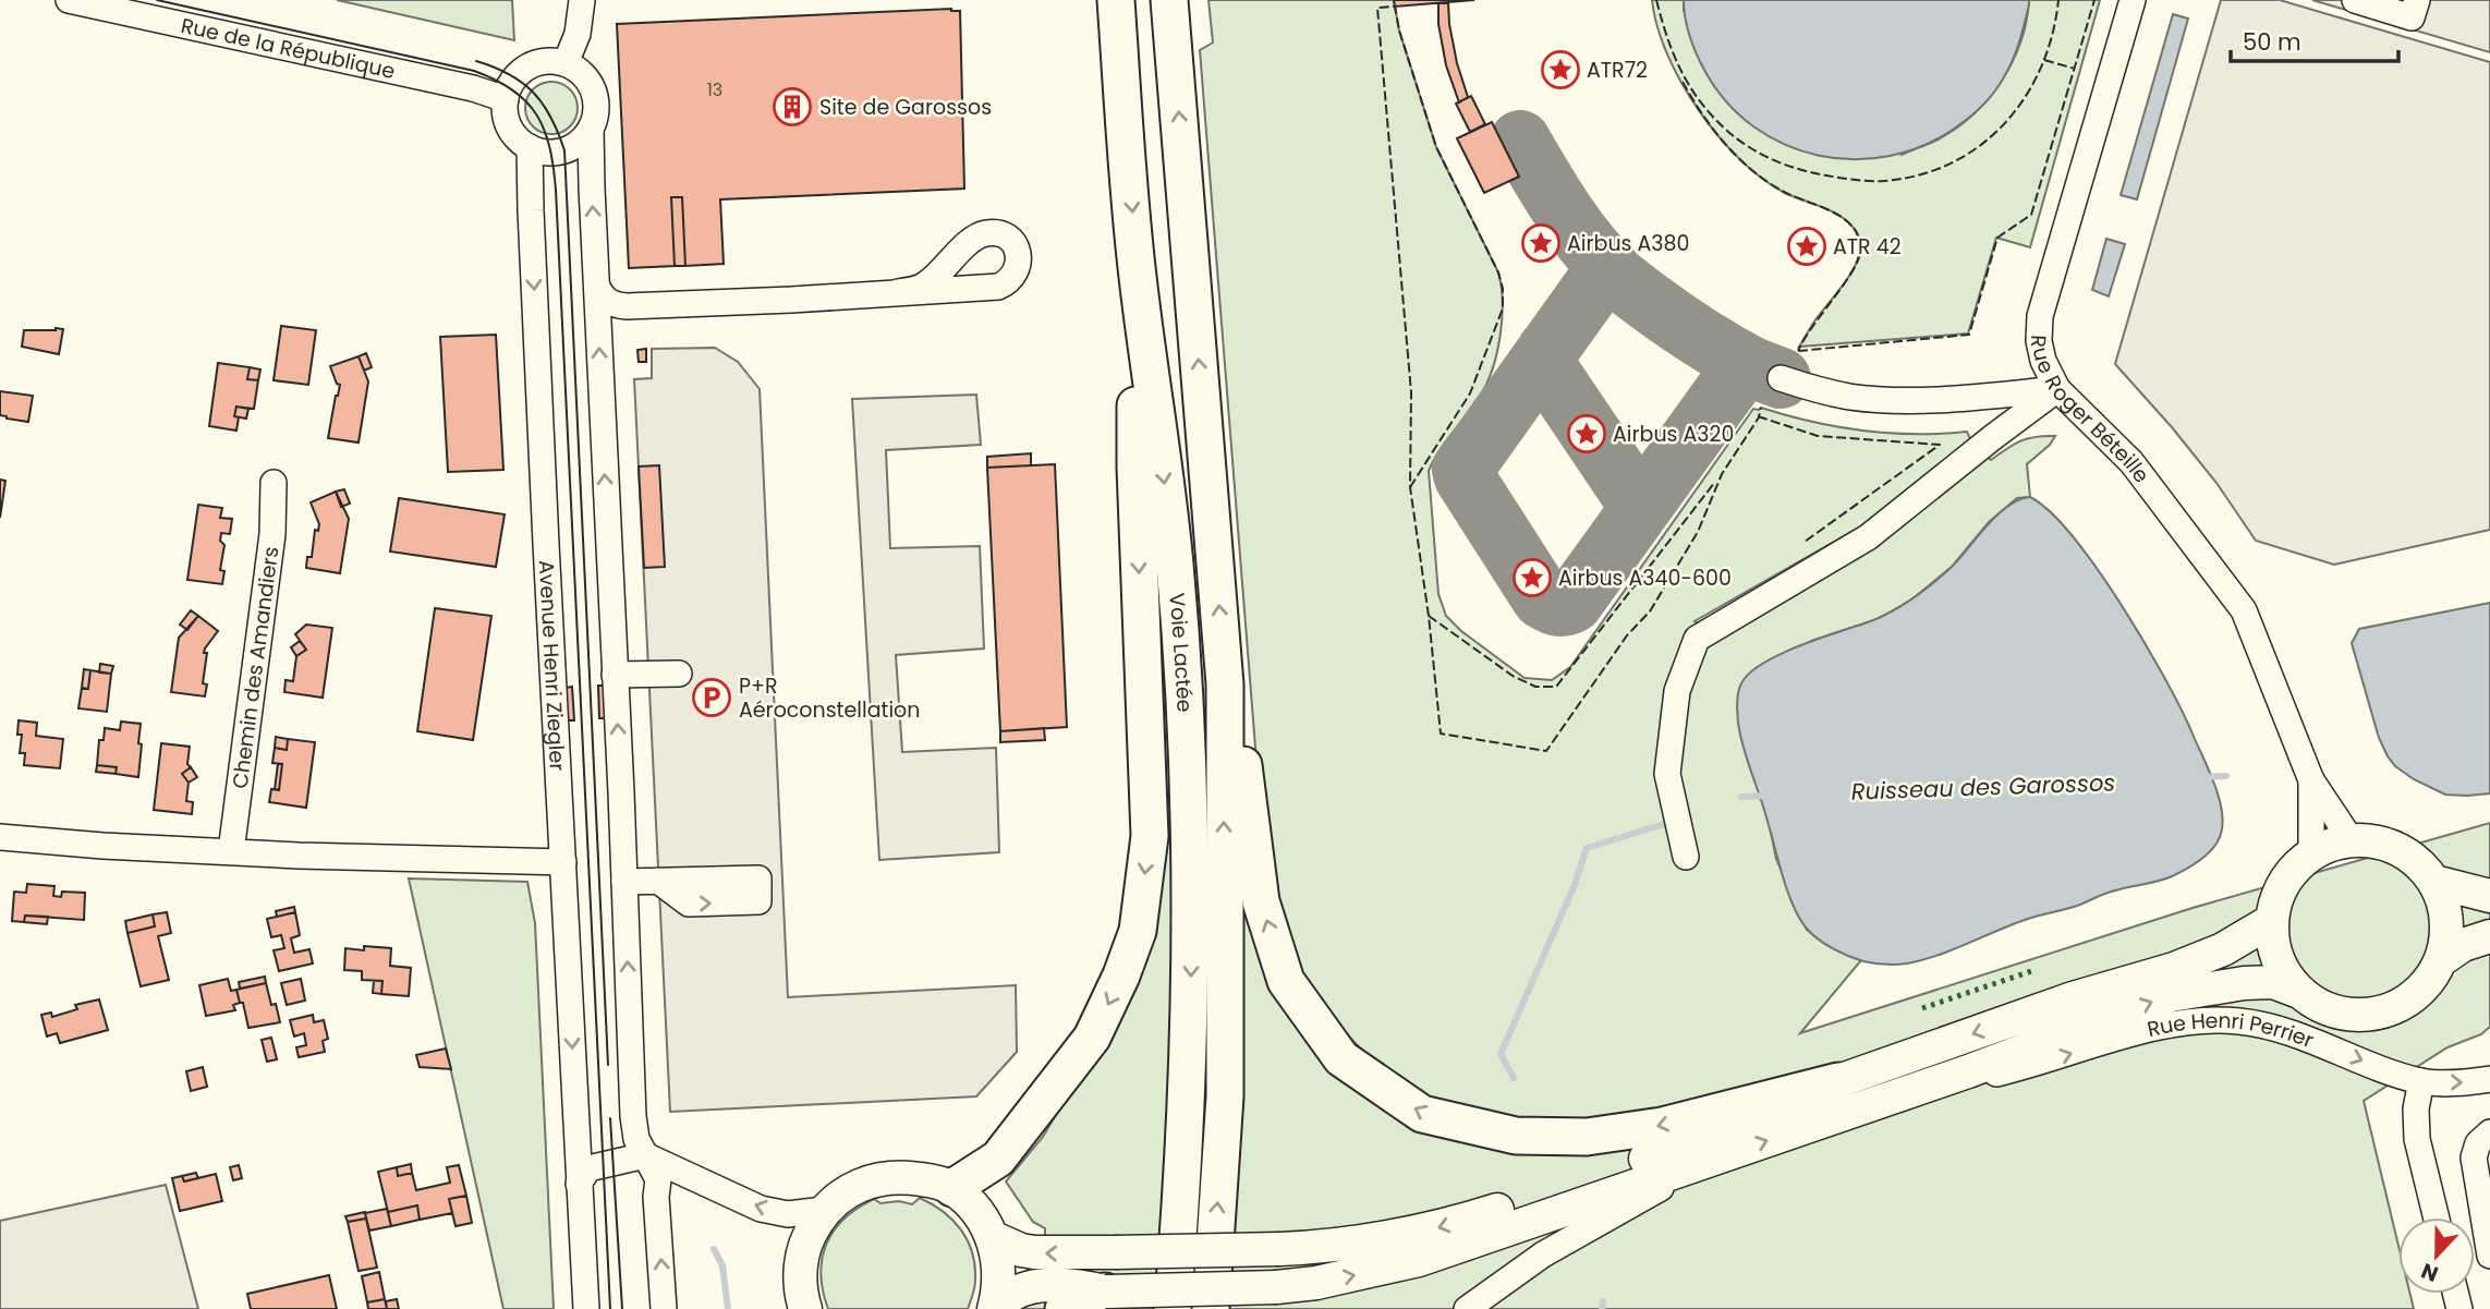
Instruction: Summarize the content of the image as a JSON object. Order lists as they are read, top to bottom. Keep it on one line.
{"streets":{"highway":["Voie Lactée"],"street":["Rue de la République","Rue Roger Béteille","Avenue Henri Ziegler","Chemin des Amandiers","Rue Henri Perrier"]},"crossings":[["Rue de la République","Avenue Henri Ziegler"]],"one_way":["Rue Henri Perrier"],"water":["Ruisseau des Garossos"],"places":{"place":["ATR72","Airbus A380","ATR 42","Airbus A320","Airbus A340-600"],"building":["Site de Garossos"],"parking":["P+R Aéroconstellation"]},"house_numbers":["13"],"scale_bar":"50 m","north":"bottom"}
